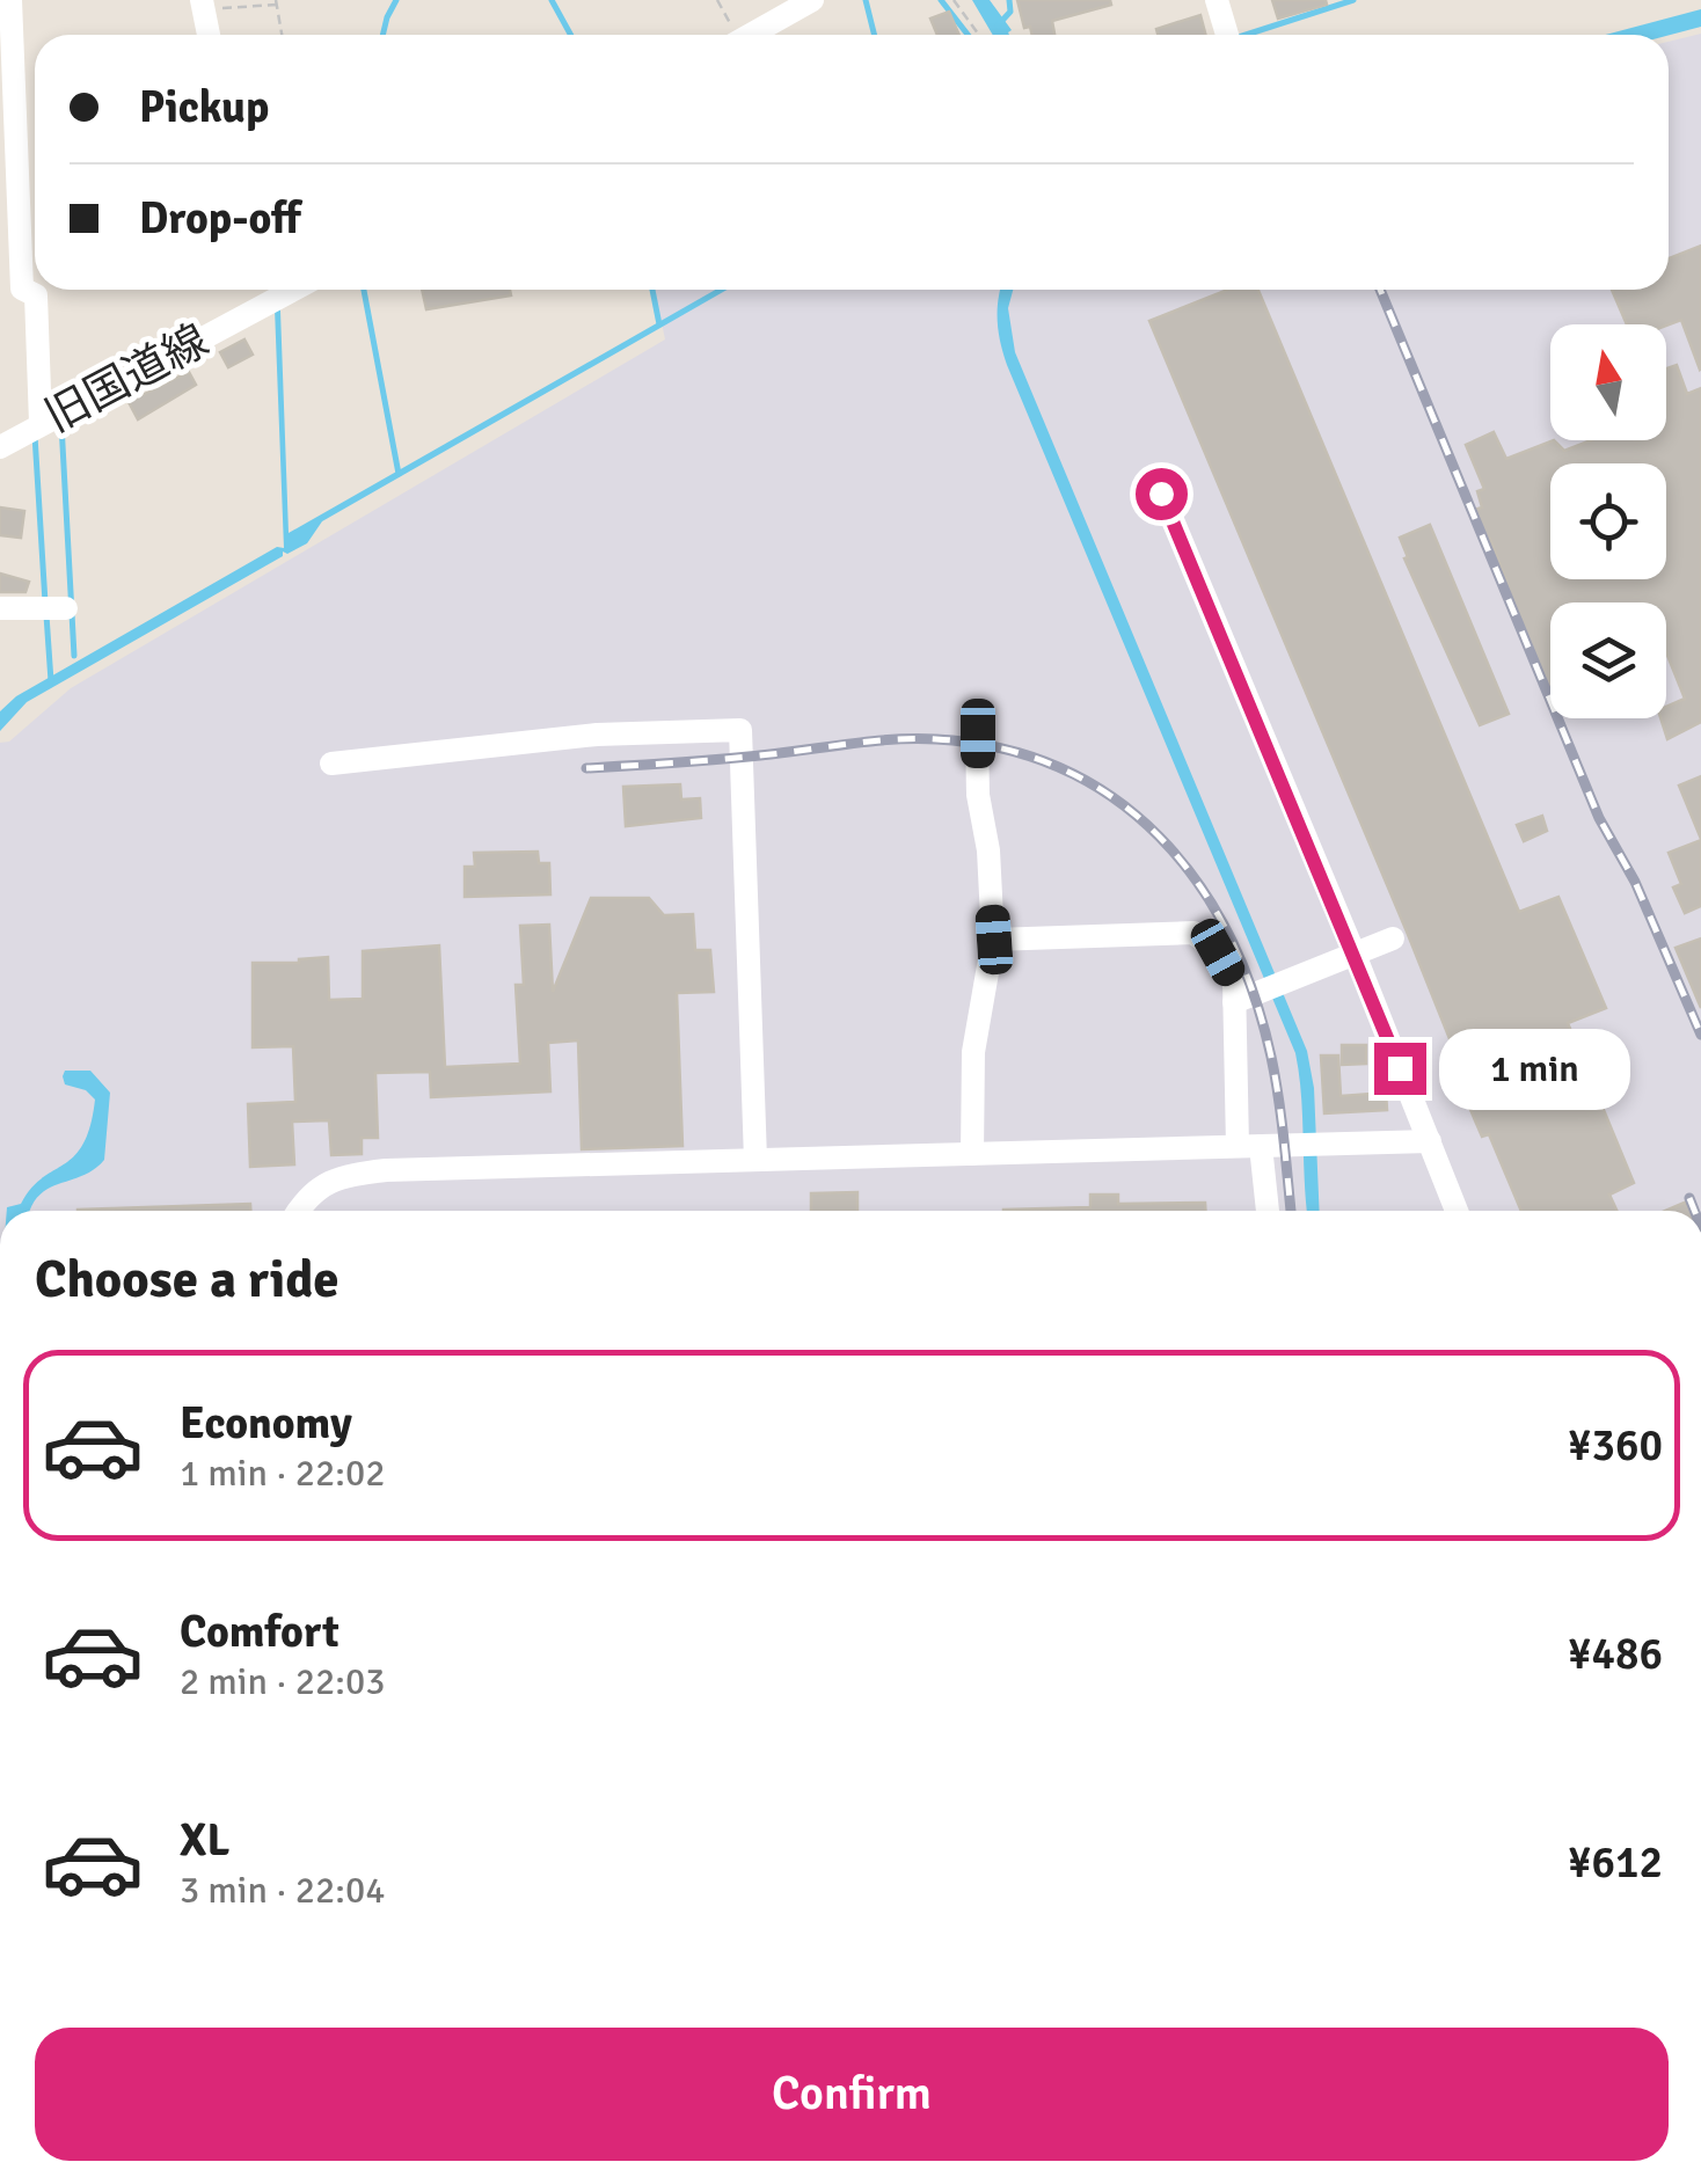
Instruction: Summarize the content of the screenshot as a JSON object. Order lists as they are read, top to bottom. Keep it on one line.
{"streets":{"street":["旧国道線"]},"north":"top","page":{"banner":["Pickup","Drop-off"],"bubble":"1 min","heading":"Choose a ride","list":[{"name":"Economy","note":"1 min · 22:02","value":"¥360"},{"name":"Comfort","note":"2 min · 22:03","value":"¥486"},{"name":"XL","note":"3 min · 22:04","value":"¥612"}],"buttons":"Confirm"}}
